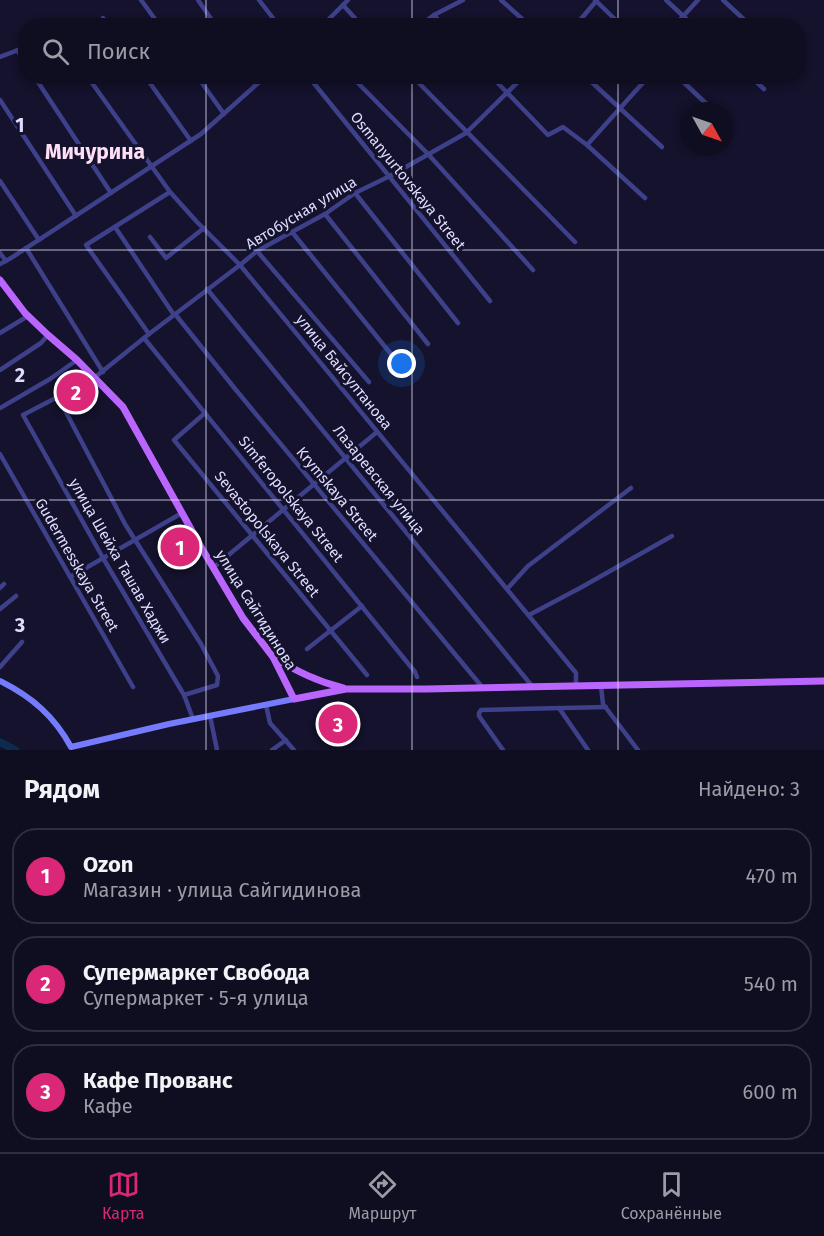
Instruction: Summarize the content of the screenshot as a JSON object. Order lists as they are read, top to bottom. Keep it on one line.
{"streets":{"main road":["улица Сайгидинова"],"street":["Osmanyurtovskaya Street","Автобусная улица","улица Байсултанова","Лазаревская улица","Krymskaya Street","Simferopolskaya Street","Sevastopolskaya Street","улица Шейха Ташав Хаджи","Gudermesskaya Street"]},"crossings":[["Osmanyurtovskaya Street","Автобусная улица"],["Автобусная улица","улица Байсултанова"],["Автобусная улица","Лазаревская улица"],["Автобусная улица","Krymskaya Street"],["Автобусная улица","Simferopolskaya Street"],["Автобусная улица","улица Шейха Ташав Хаджи"],["Автобусная улица","улица Сайгидинова"],["Krymskaya Street","Simferopolskaya Street"],["Simferopolskaya Street","Sevastopolskaya Street"]],"districts":["Мичурина"],"north":"bottom right","page":{"search":"Поиск","pins":["2","1","3"],"heading":["Рядом","Найдено: 3"],"list":[{"mark":"1","name":"Ozon","note":"Магазин · улица Сайгидинова","value":"470 m"},{"mark":"2","name":"Супермаркет Свобода","note":"Супермаркет · 5-я улица","value":"540 m"},{"mark":"3","name":"Кафе Прованс","note":"Кафе","value":"600 m"}],"nav":["Карта","Маршрут","Сохранённые"]},"grid":{"rows":["1","2","3"]}}
